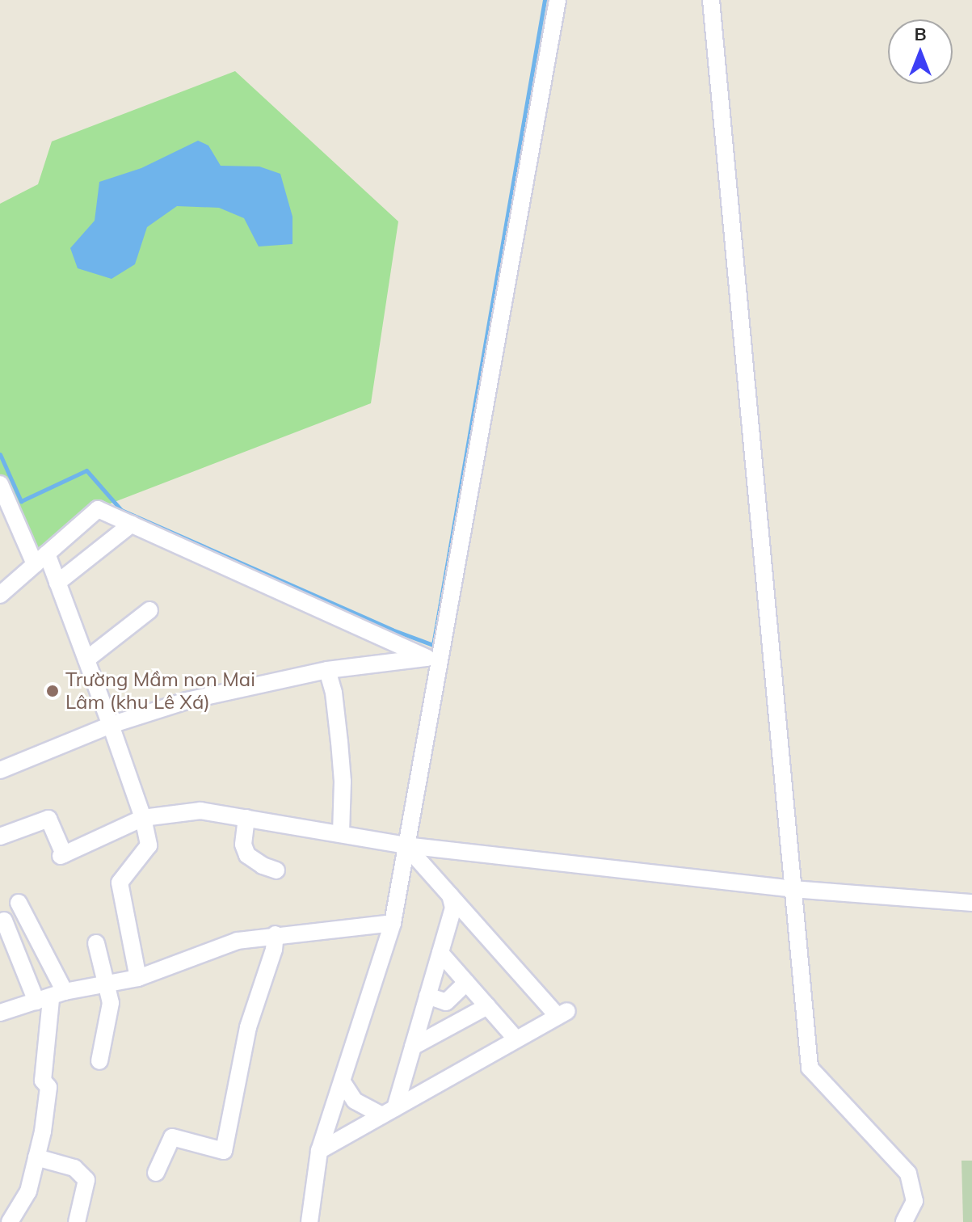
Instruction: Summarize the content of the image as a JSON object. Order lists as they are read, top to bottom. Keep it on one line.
{"places":["Trường Mầm non Mai Lâm (khu Lê Xá)"],"north":"top"}
